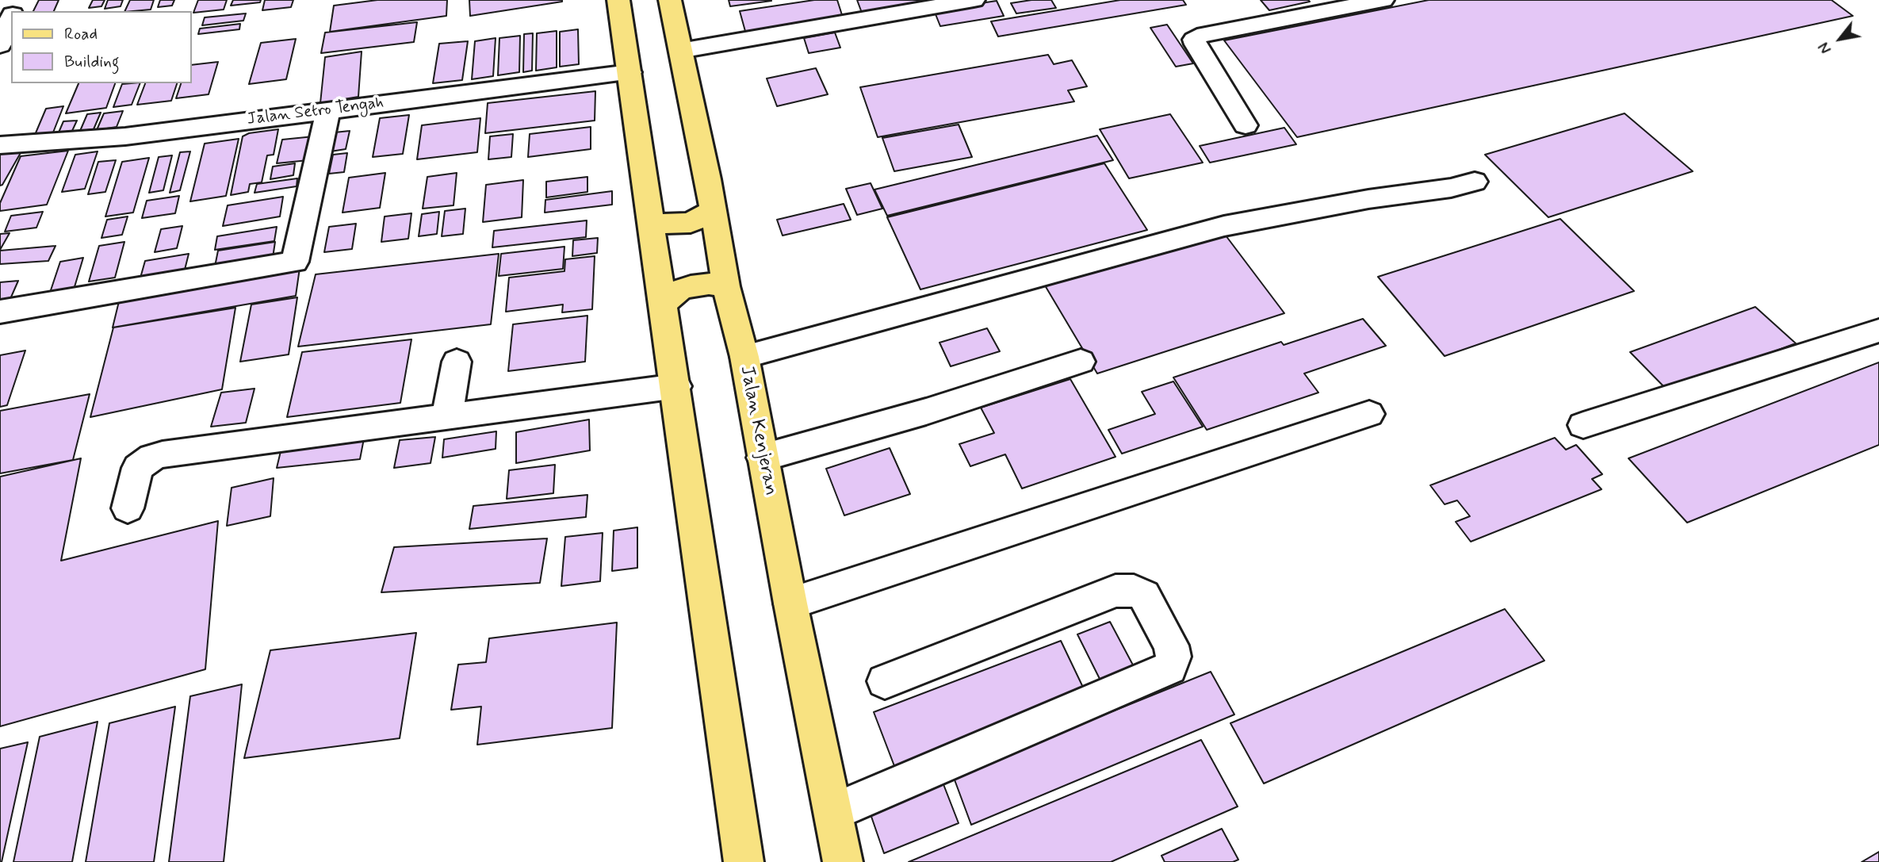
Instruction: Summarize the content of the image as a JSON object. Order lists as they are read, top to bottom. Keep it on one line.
{"streets":{"main road":["Jalan Kenjeran"],"street":["Jalan Setro Tengah"]},"legend":["Road","Building"],"north":"bottom left"}
